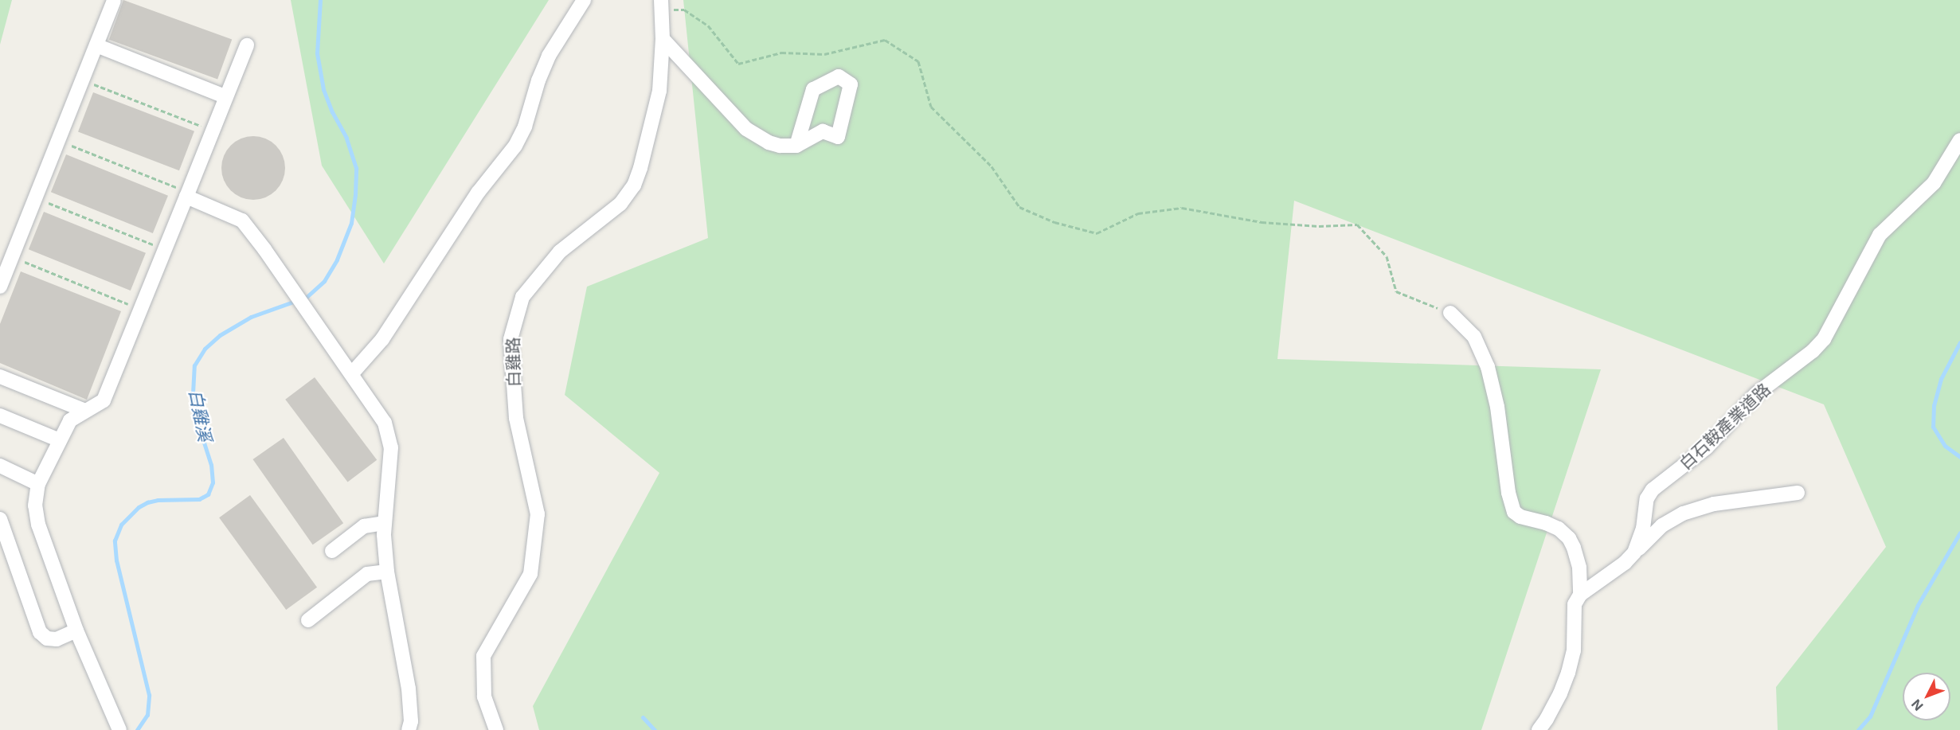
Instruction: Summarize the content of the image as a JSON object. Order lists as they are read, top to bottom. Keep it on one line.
{"streets":{"street":["白雞路","白石鞍產業道路"]},"water":["白雞溪"],"north":"bottom left"}
